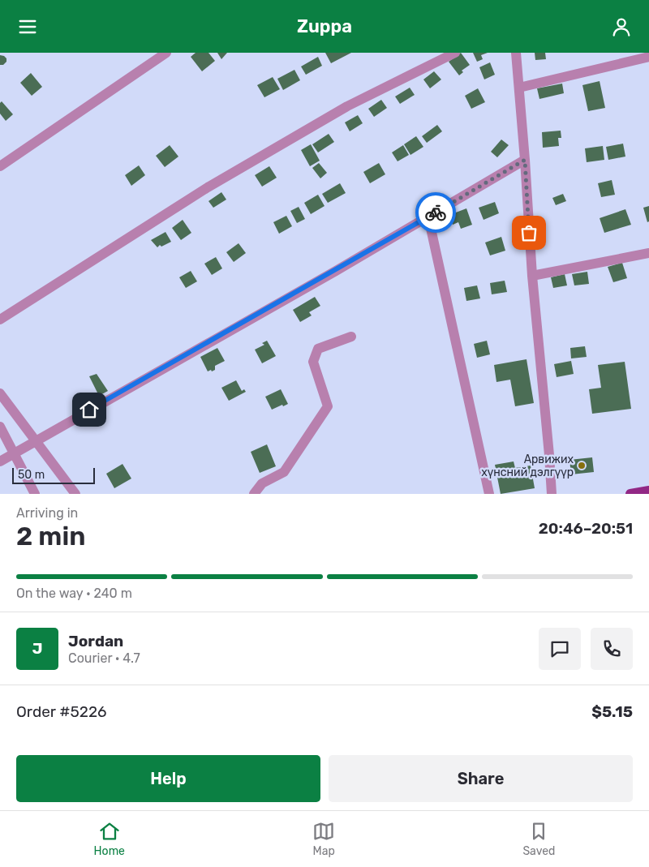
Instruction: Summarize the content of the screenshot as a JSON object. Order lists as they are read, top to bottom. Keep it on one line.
{"places":["Арвижих хүнсний дэлгүүр"],"scale_bar":"50 m","page":{"header":"Zuppa","scale":"50 m","heading":["2 min","Arriving in","20:46–20:51"],"panel":["Jordan","Courier · 4.7","Order #5226","$5.15"],"bar":"On the way · 240 m","round":"J","buttons":["Help","Share"],"tabs":["Home","Map","Saved"]}}
